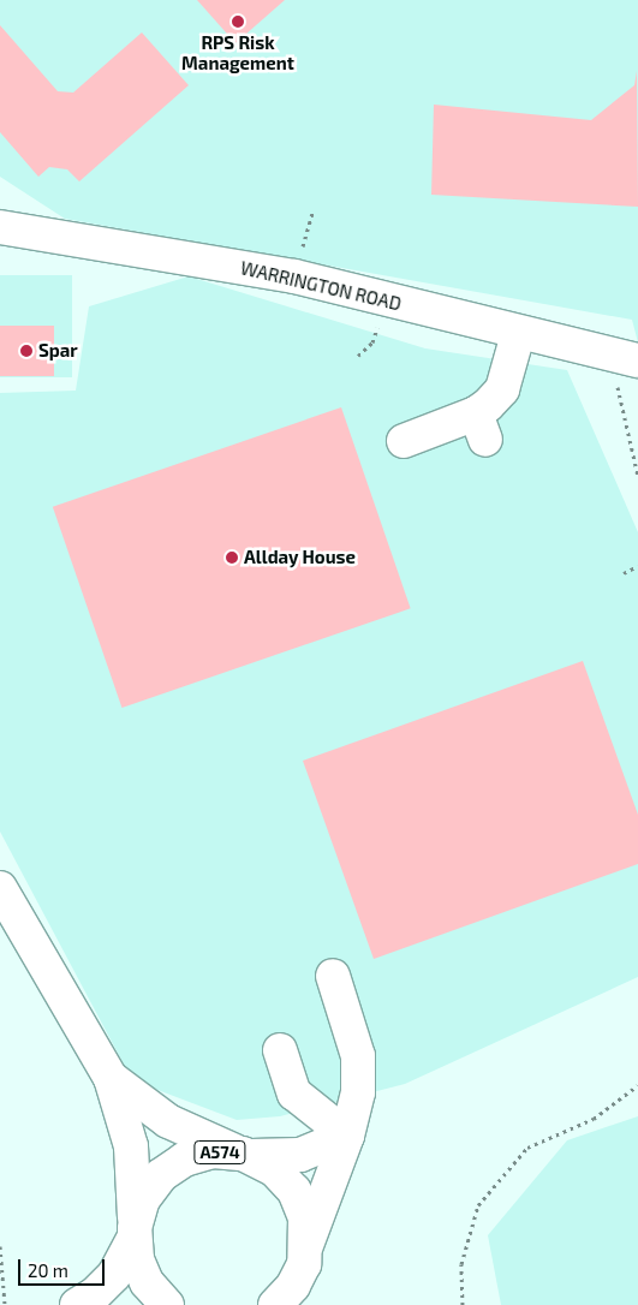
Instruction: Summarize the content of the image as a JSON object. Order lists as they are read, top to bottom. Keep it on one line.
{"streets":{"main road":["WARRINGTON ROAD","A574"]},"places":["RPS Risk Management","Spar","Allday House"],"scale_bar":"20 m"}
